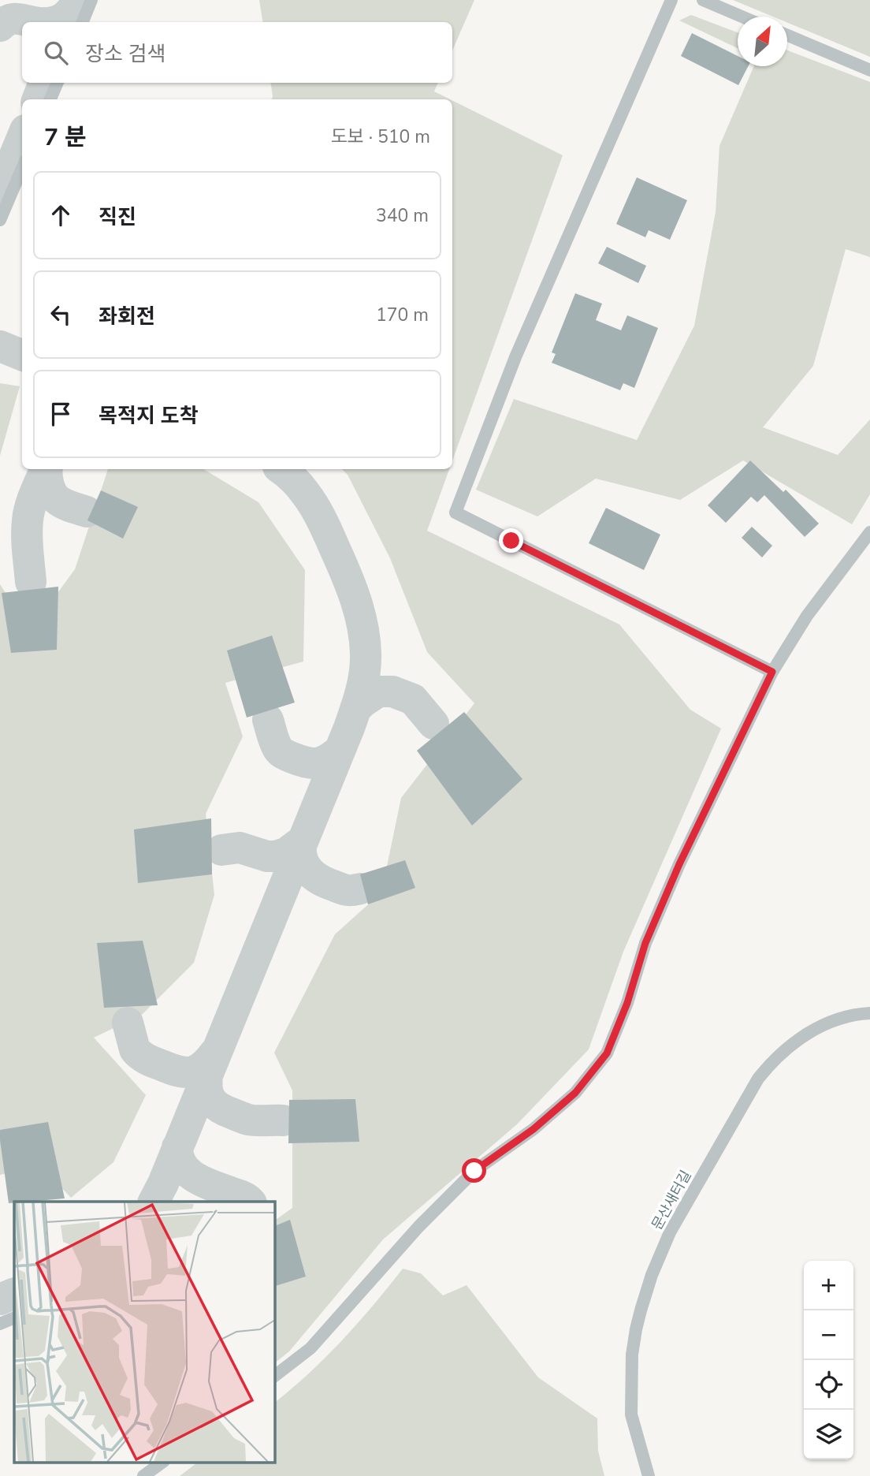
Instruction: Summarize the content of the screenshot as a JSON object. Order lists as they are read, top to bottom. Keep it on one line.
{"streets":{"street":["문산새터길"]},"north":"top right","page":{"search":"장소 검색","heading":["7 분","도보 · 510 m"],"list":[["직진","340 m"],["좌회전","170 m"],"목적지 도착"],"map_buttons":["+","−"]}}
